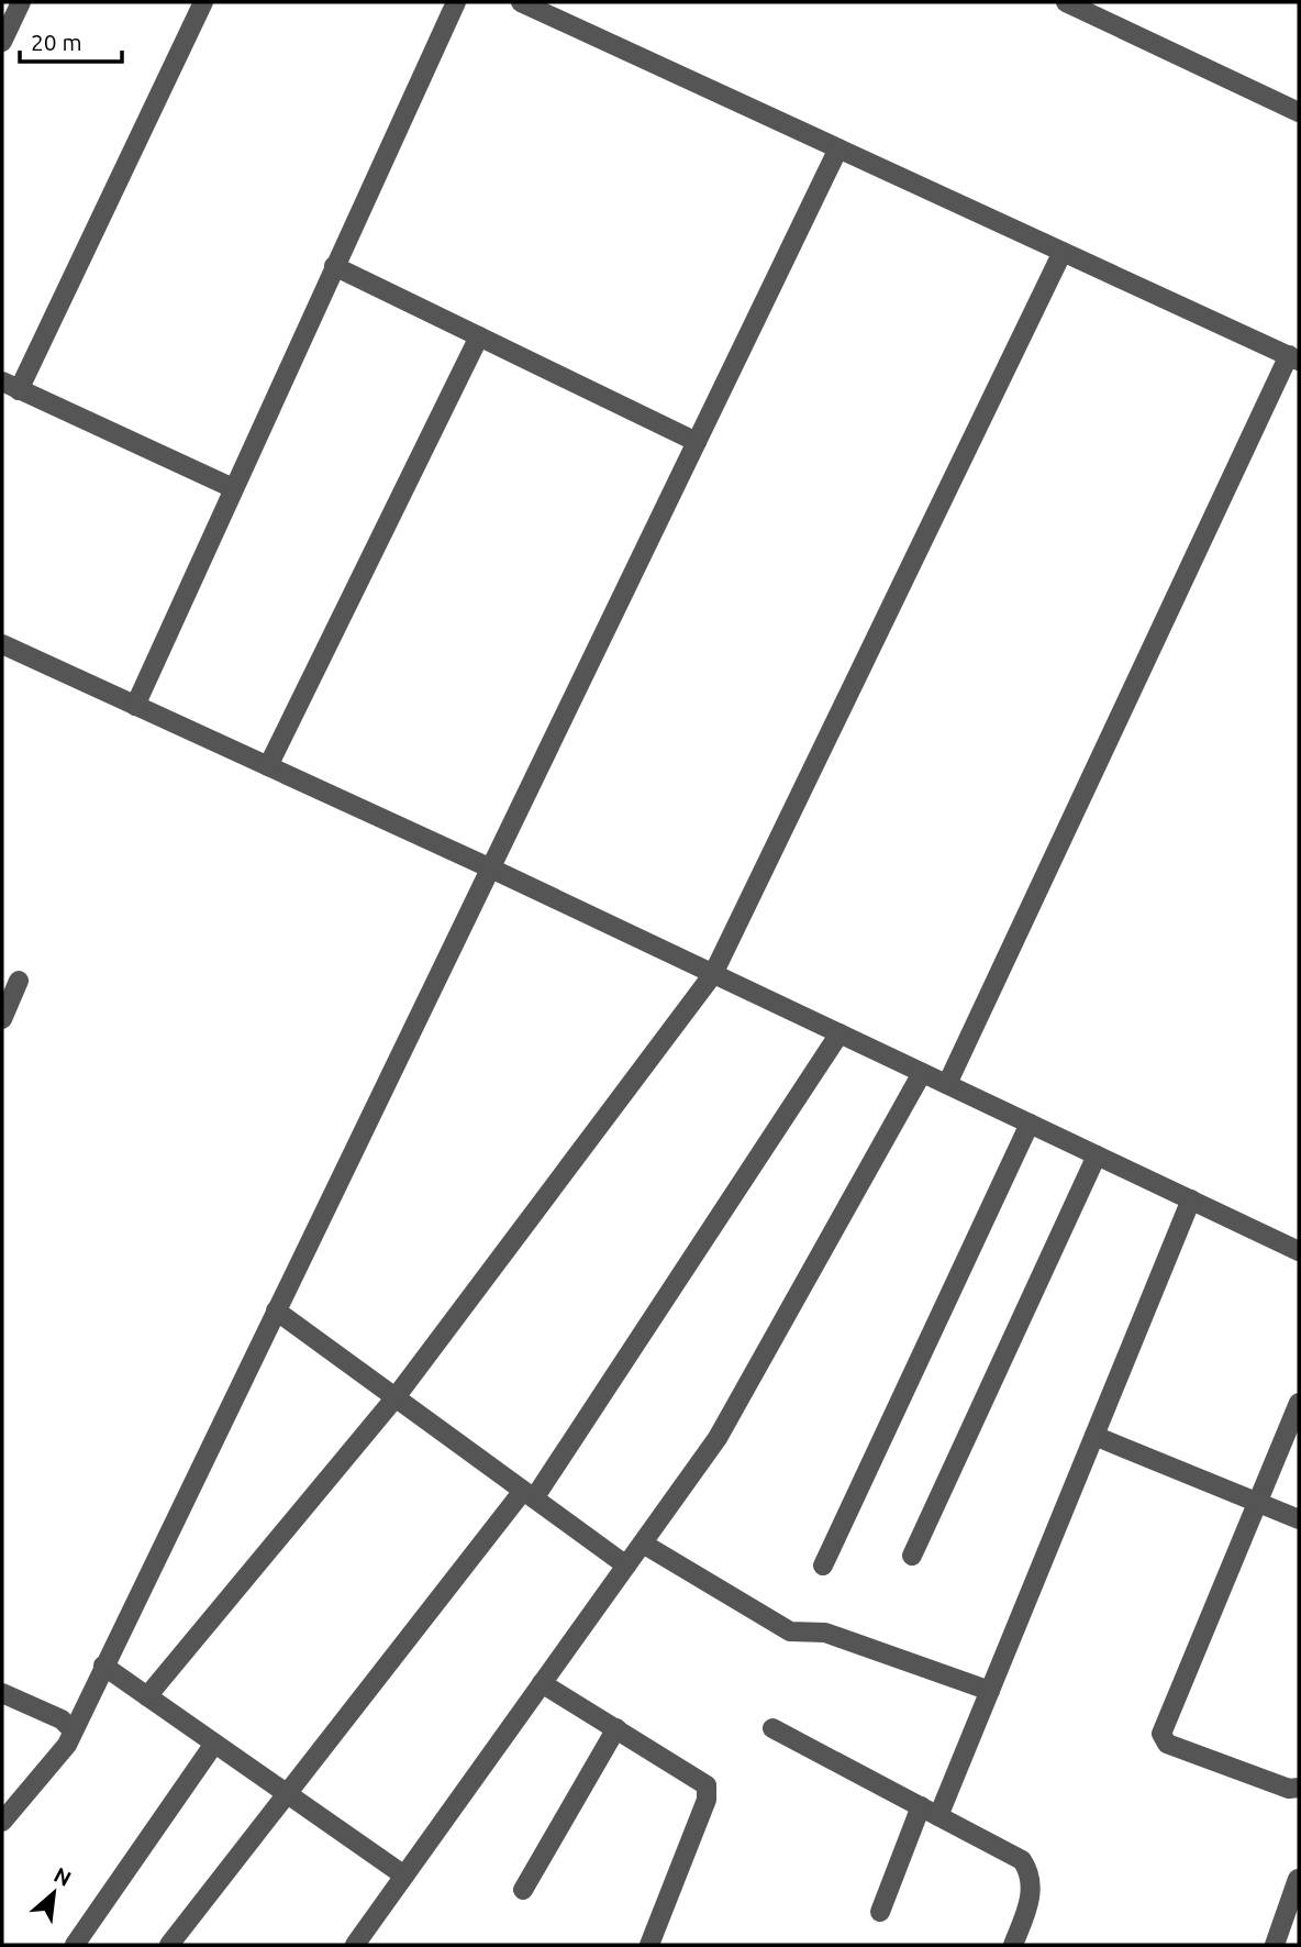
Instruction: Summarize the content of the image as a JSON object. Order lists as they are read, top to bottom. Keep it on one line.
{"scale_bar":"20 m","north":"top right"}
